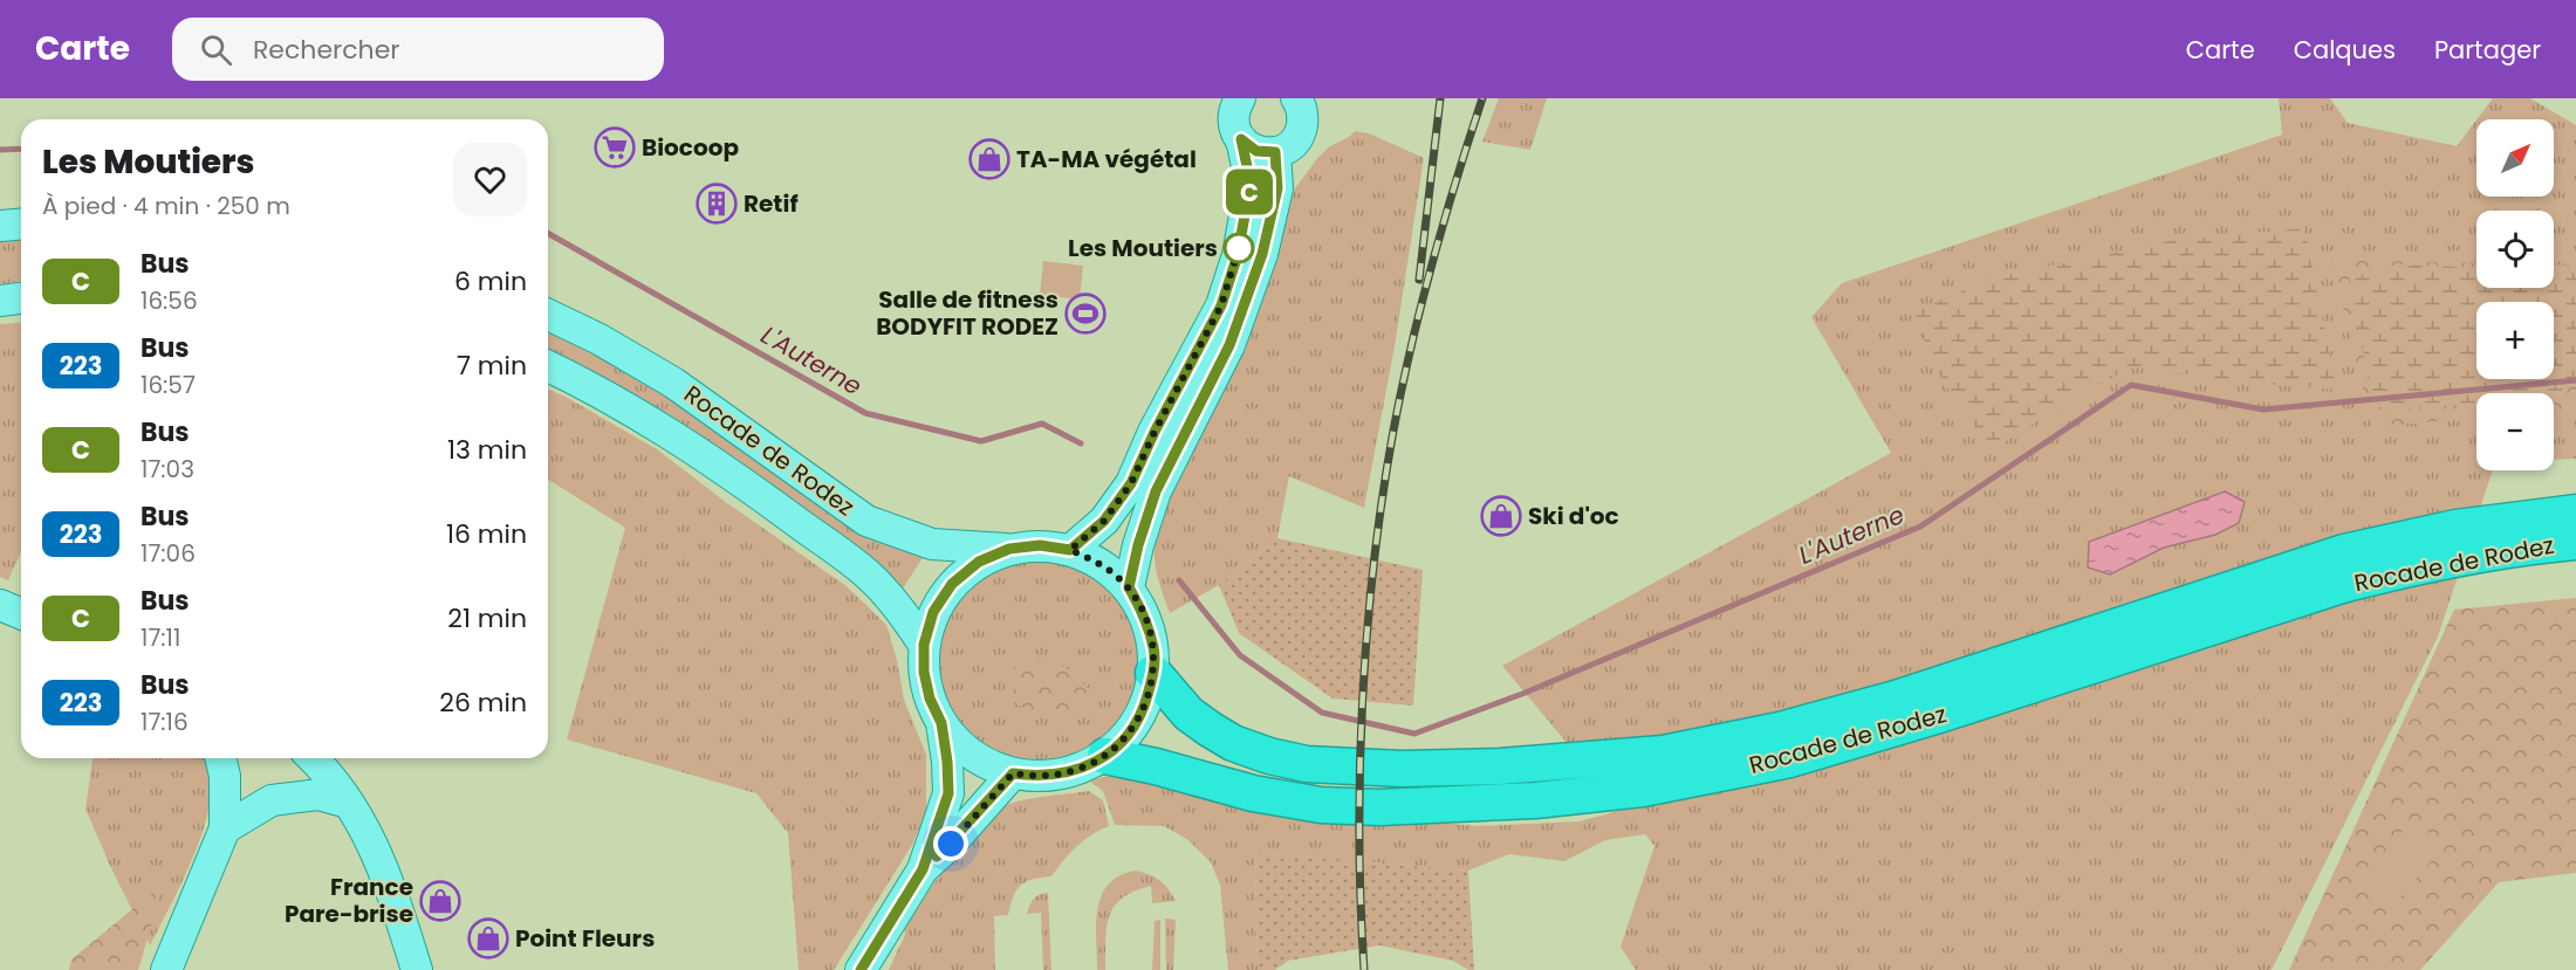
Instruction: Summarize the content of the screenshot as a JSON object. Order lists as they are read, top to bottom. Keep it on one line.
{"streets":{"highway":["Rocade de Rodez"]},"water":["L'Auterne"],"places":{"supermarket":["Biocoop"],"shop":["TA-MA végétal","Ski d'oc","France Pare-brise","Point Fleurs"],"building":["Retif"],"other":["Les Moutiers"],"sports":["Salle de fitness BODYFIT RODEZ"]},"lines":["bus line C"],"north":"top right","page":{"header":"Carte","search":"Rechercher","nav":["Carte","Calques","Partager"],"on_map":"C","map_buttons":["+","−"],"heading":["Les Moutiers","À pied · 4 min · 250 m"],"list":[{"mark":"C","name":"Bus","note":"16:56","value":"6 min"},{"mark":"223","name":"Bus","note":"16:57","value":"7 min"},{"mark":"C","name":"Bus","note":"17:03","value":"13 min"},{"mark":"223","name":"Bus","note":"17:06","value":"16 min"},{"mark":"C","name":"Bus","note":"17:11","value":"21 min"},{"mark":"223","name":"Bus","note":"17:16","value":"26 min"}]}}
